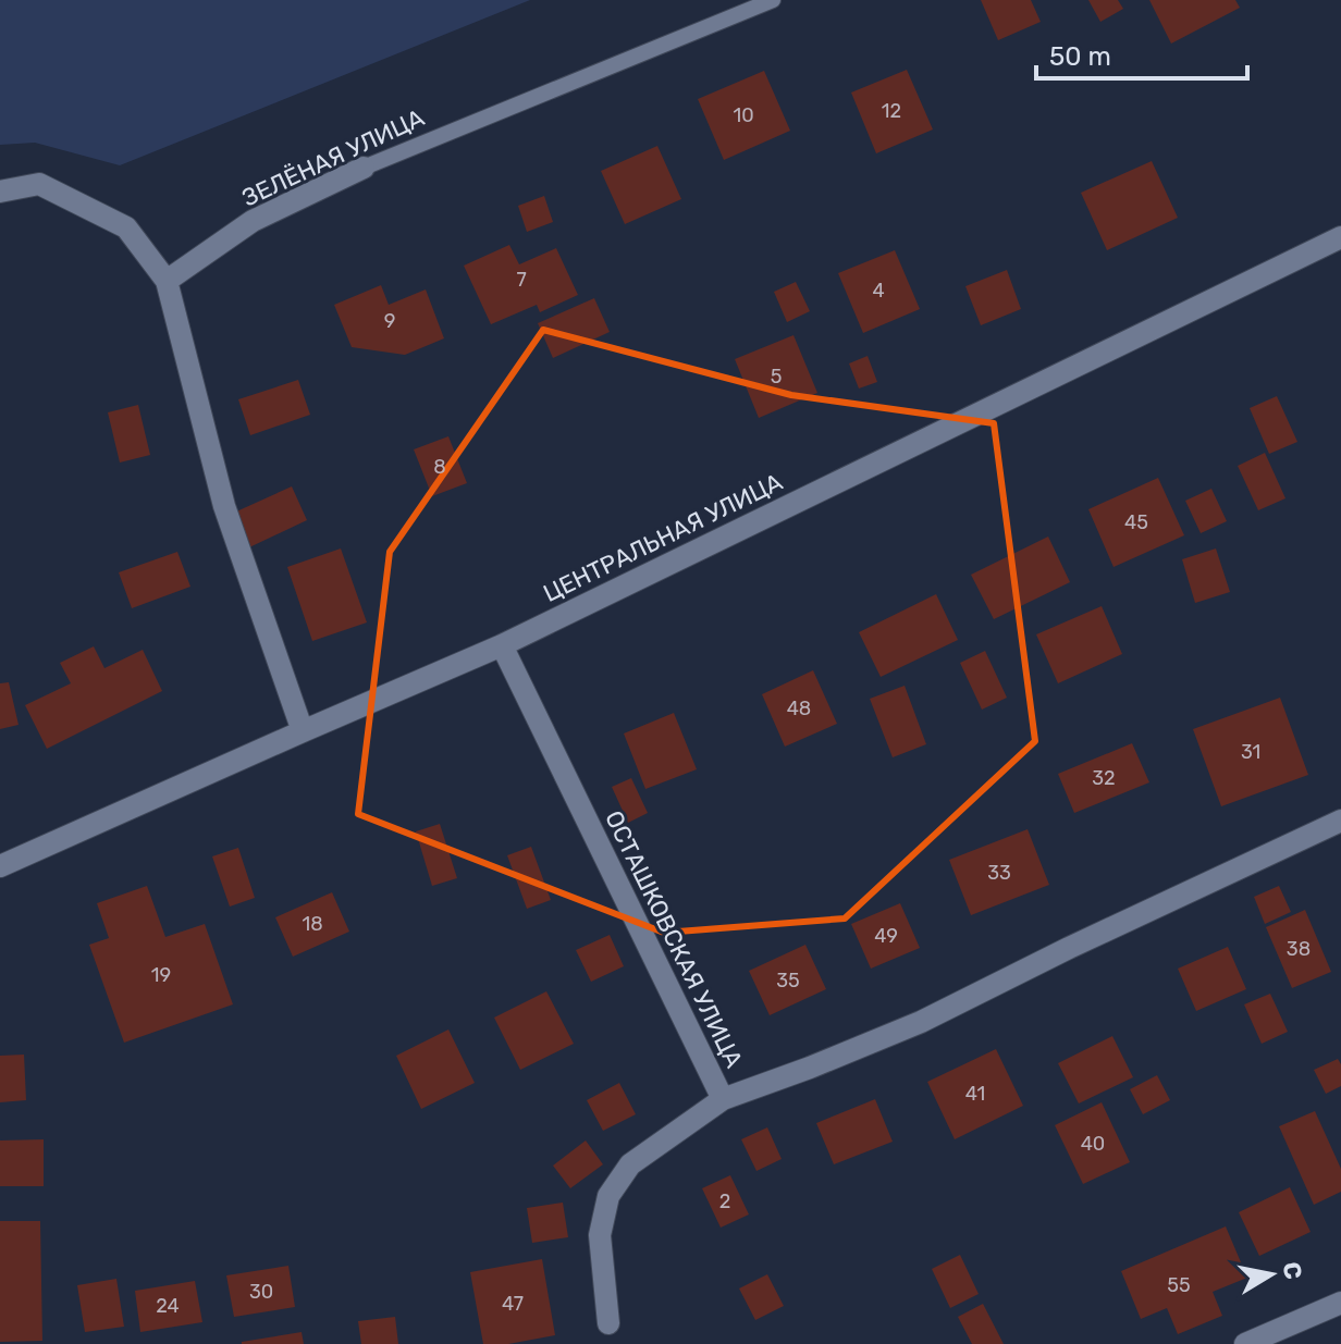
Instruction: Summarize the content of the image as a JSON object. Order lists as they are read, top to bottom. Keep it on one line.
{"streets":{"street":["ЗЕЛЁНАЯ УЛИЦА","ЦЕНТРАЛЬНАЯ УЛИЦА","ОСТАШКОВСКАЯ УЛИЦА"]},"crossings":[["ЦЕНТРАЛЬНАЯ УЛИЦА","ОСТАШКОВСКАЯ УЛИЦА"]],"house_numbers":["12","10","7","4","9","5","8","45","48","31","32","33","18","49","38","19","35","41","40","2","55","30","47","24"],"scale_bar":"50 m","north":"right"}
